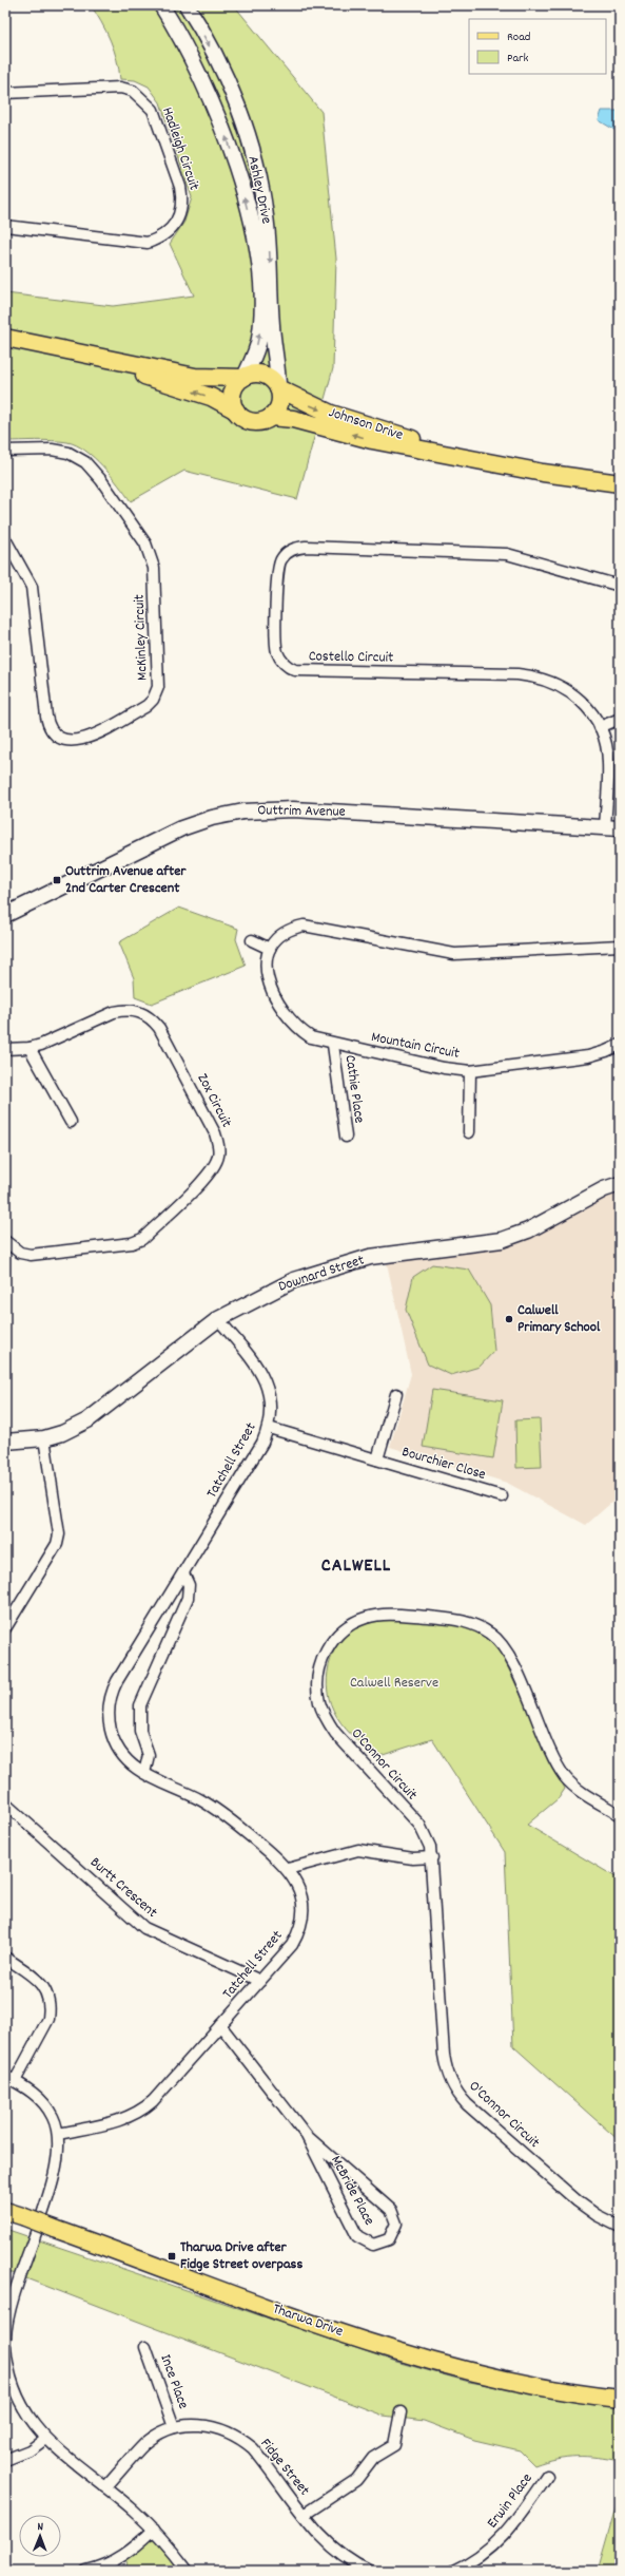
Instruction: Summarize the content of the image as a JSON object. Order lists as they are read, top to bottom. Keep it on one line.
{"streets":{"main road":["Johnson Drive","Tharwa Drive"],"street":["Hadleigh Circuit","Ashley Drive","McKinley Circuit","Costello Circuit","Outtrim Avenue","Mountain Circuit","Cathie Place","Zox Circuit","Downard Street","Tatchell Street","Bourchier Close","O'Connor Circuit","Burtt Crescent","McBride Place","Ince Place","Fidge Street","Erwin Place"]},"crossings":[["Ashley Drive","Johnson Drive"],["Costello Circuit","Outtrim Avenue"],["Mountain Circuit","Cathie Place"],["Downard Street","Tatchell Street"],["Tatchell Street","Bourchier Close"],["Tatchell Street","Burtt Crescent"],["Tatchell Street","McBride Place"],["Ince Place","Fidge Street"]],"districts":["CALWELL"],"parks":["Calwell Reserve"],"places":{"transit":["Outtrim Avenue after 2nd Carter Crescent","Tharwa Drive after Fidge Street overpass"],"other":["Calwell Primary School"]},"legend":["Road","Park"],"north":"top"}
